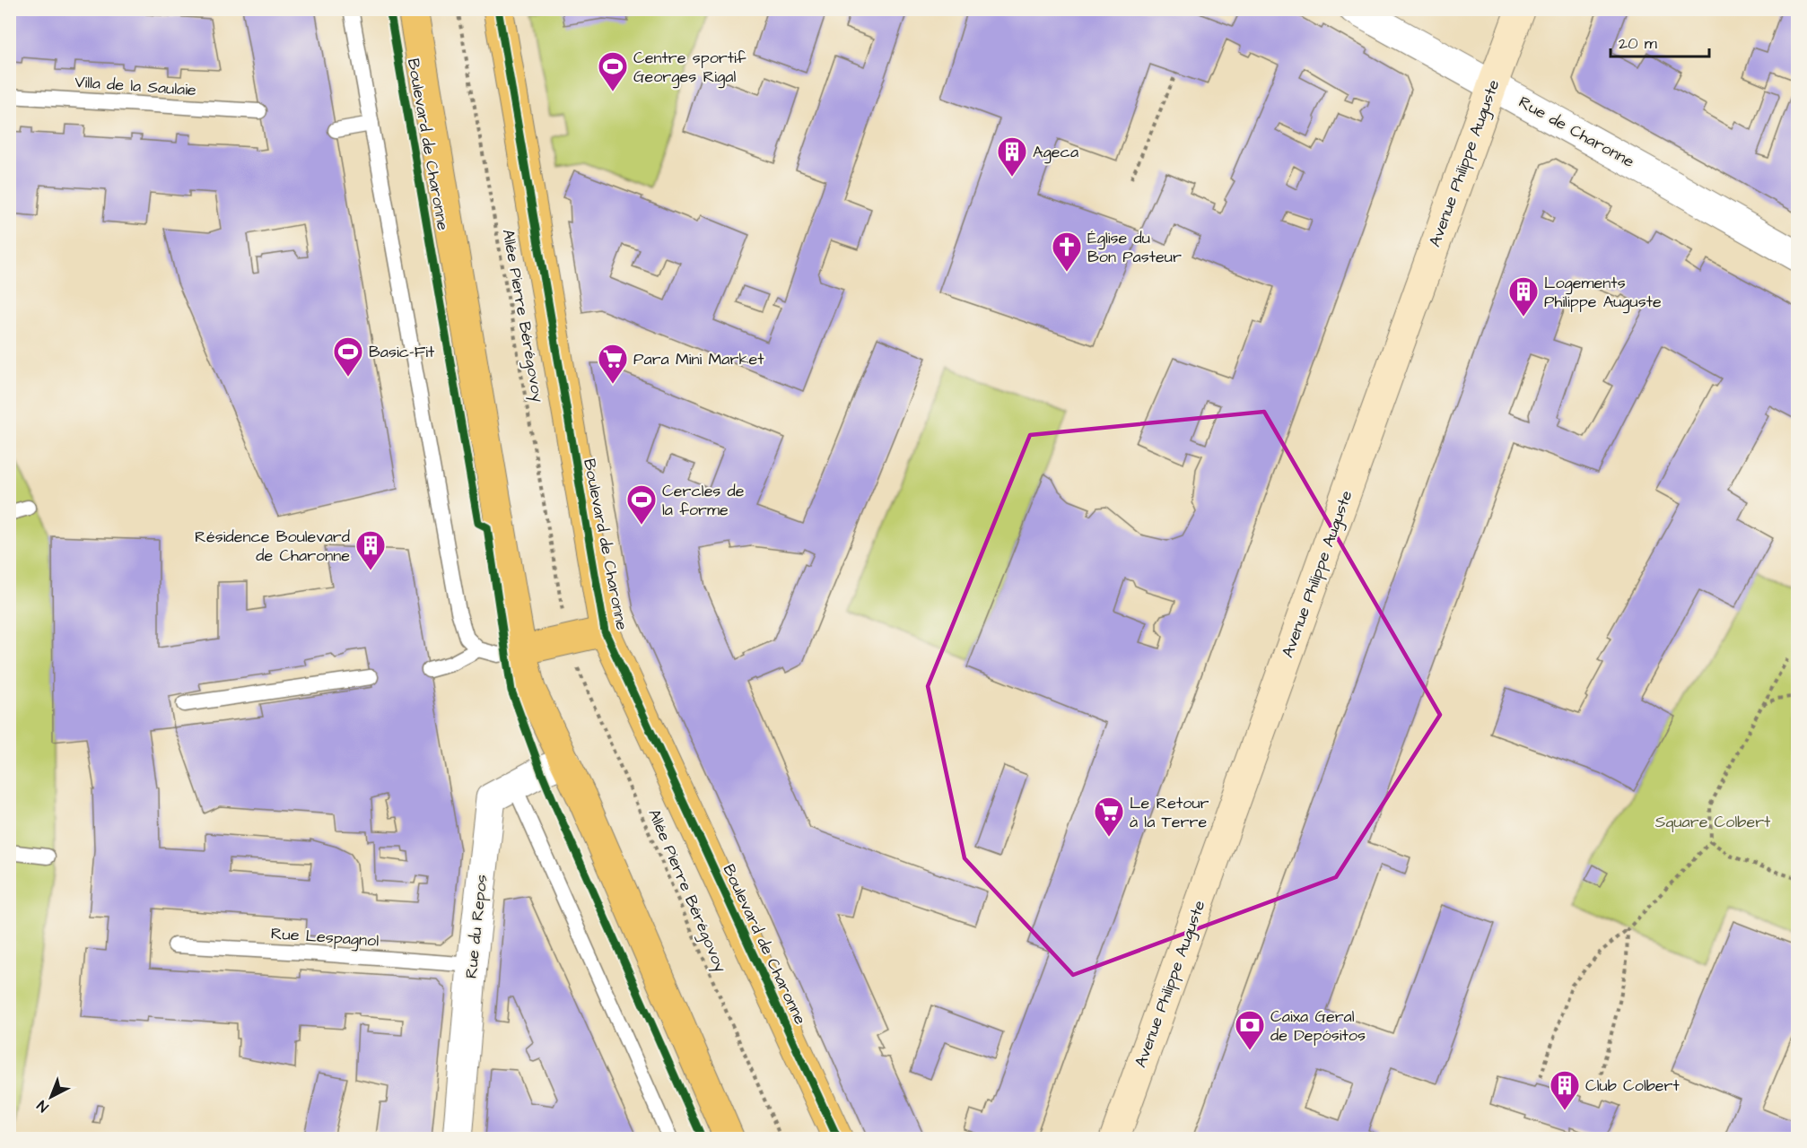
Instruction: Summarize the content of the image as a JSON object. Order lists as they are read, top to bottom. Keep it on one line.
{"streets":{"main road":["Boulevard de Charonne","Avenue Philippe Auguste"],"street":["Rue de Charonne","Rue du Repos"],"lane":["Villa de la Saulaie","Rue Lespagnol"],"path":["Allée Pierre Bérégovoy"]},"crossings":[["Rue de Charonne","Avenue Philippe Auguste"],["Boulevard de Charonne","Rue du Repos"],["Rue du Repos","Rue Lespagnol"]],"parks":["Square Colbert"],"places":{"sports":["Centre sportif Georges Rigal","Basic-Fit","Cercles de la forme"],"building":["Ageca","Logements Philippe Auguste","Résidence Boulevard de Charonne","Club Colbert"],"church":["Église du Bon Pasteur"],"supermarket":["Para Mini Market","Le Retour à la Terre"],"bank":["Caixa Geral de Depósitos"]},"scale_bar":"20 m","north":"bottom left"}
